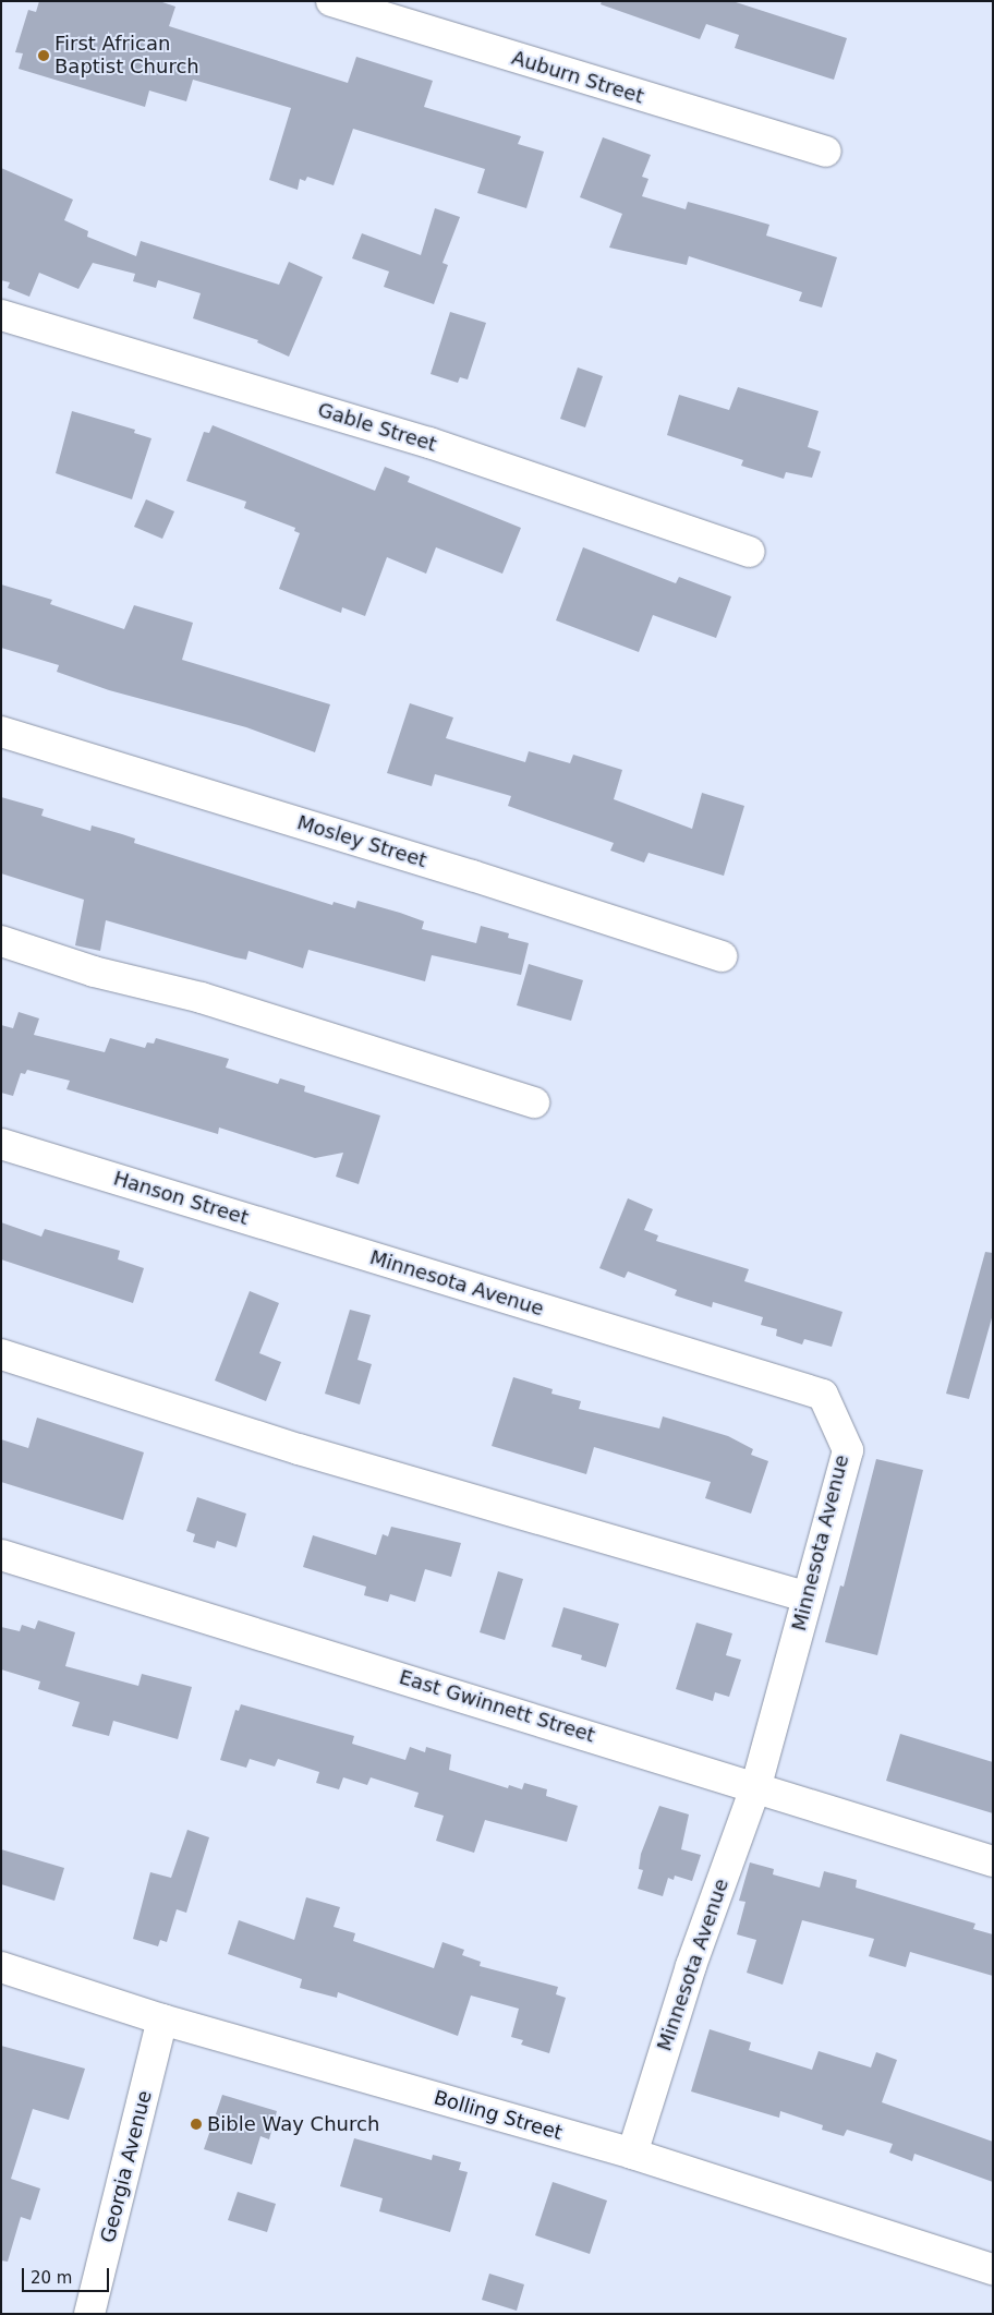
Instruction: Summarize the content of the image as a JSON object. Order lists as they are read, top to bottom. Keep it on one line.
{"streets":{"street":["Auburn Street","Gable Street","Mosley Street","Hanson Street","Minnesota Avenue","East Gwinnett Street","Bolling Street","Georgia Avenue"]},"crossings":[["Hanson Street","Minnesota Avenue"],["Minnesota Avenue","East Gwinnett Street"],["Minnesota Avenue","Bolling Street"],["Bolling Street","Georgia Avenue"]],"places":["First African Baptist Church","Bible Way Church"],"scale_bar":"20 m"}
